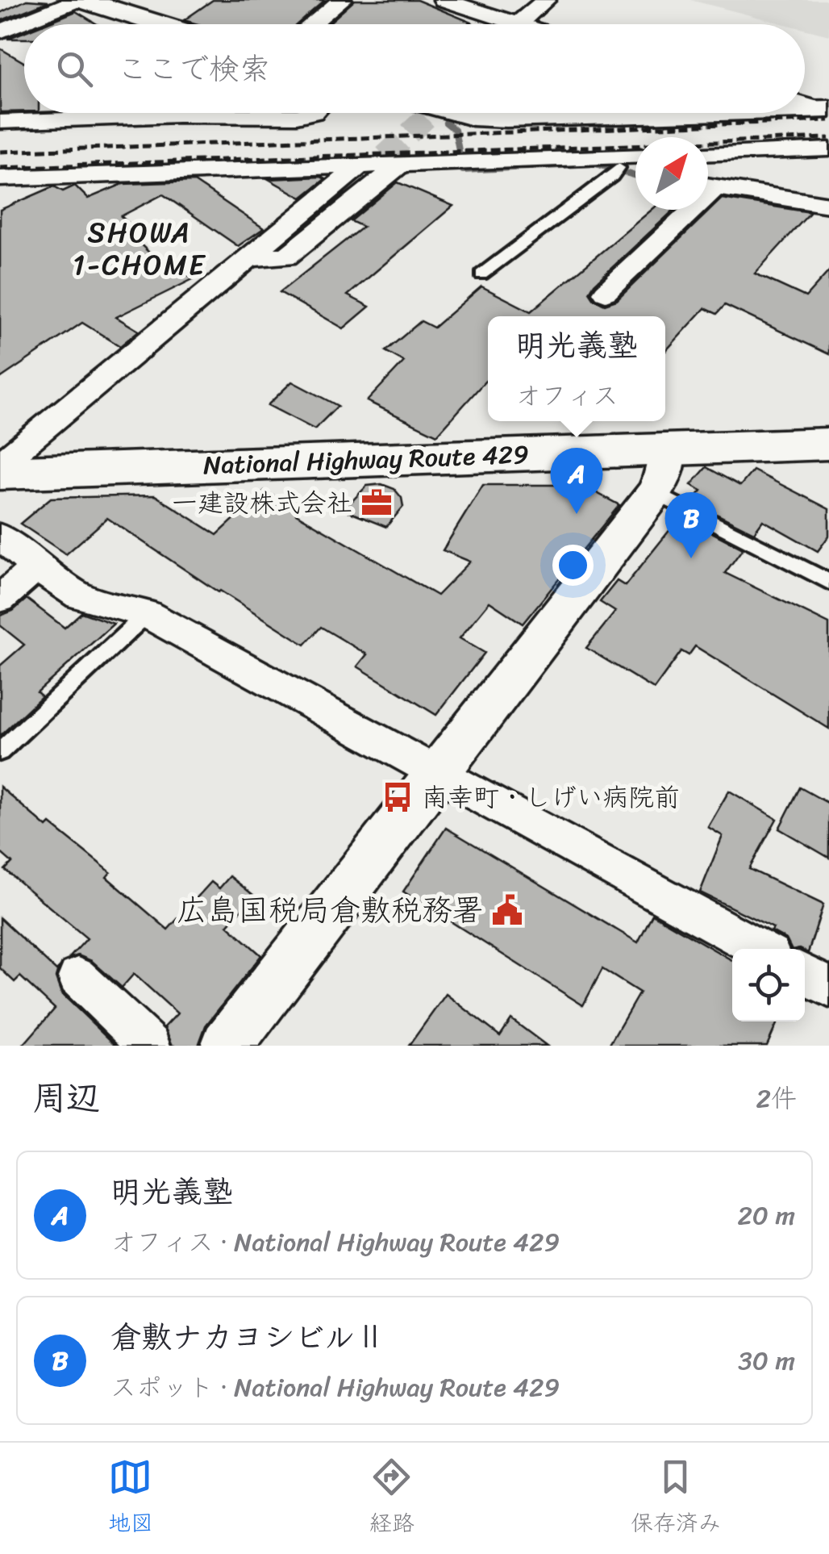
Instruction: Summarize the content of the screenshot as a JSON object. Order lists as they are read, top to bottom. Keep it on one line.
{"streets":{"highway":["National Highway Route 429"]},"districts":["SHOWA 1-CHOME"],"places":{"office":["一建設株式会社"],"bus stop":["南幸町・しげい病院前"],"public building":["広島国税局倉敷税務署"]},"north":"top right","page":{"search":"ここで検索","popup":["明光義塾","オフィス"],"pins":["A","B"],"heading":["周辺","2件"],"list":[{"mark":"A","name":"明光義塾","note":"オフィス · National Highway Route 429","value":"20 m"},{"mark":"B","name":"倉敷ナカヨシビルⅡ","note":"スポット · National Highway Route 429","value":"30 m"}],"nav":["地図","経路","保存済み"]}}
